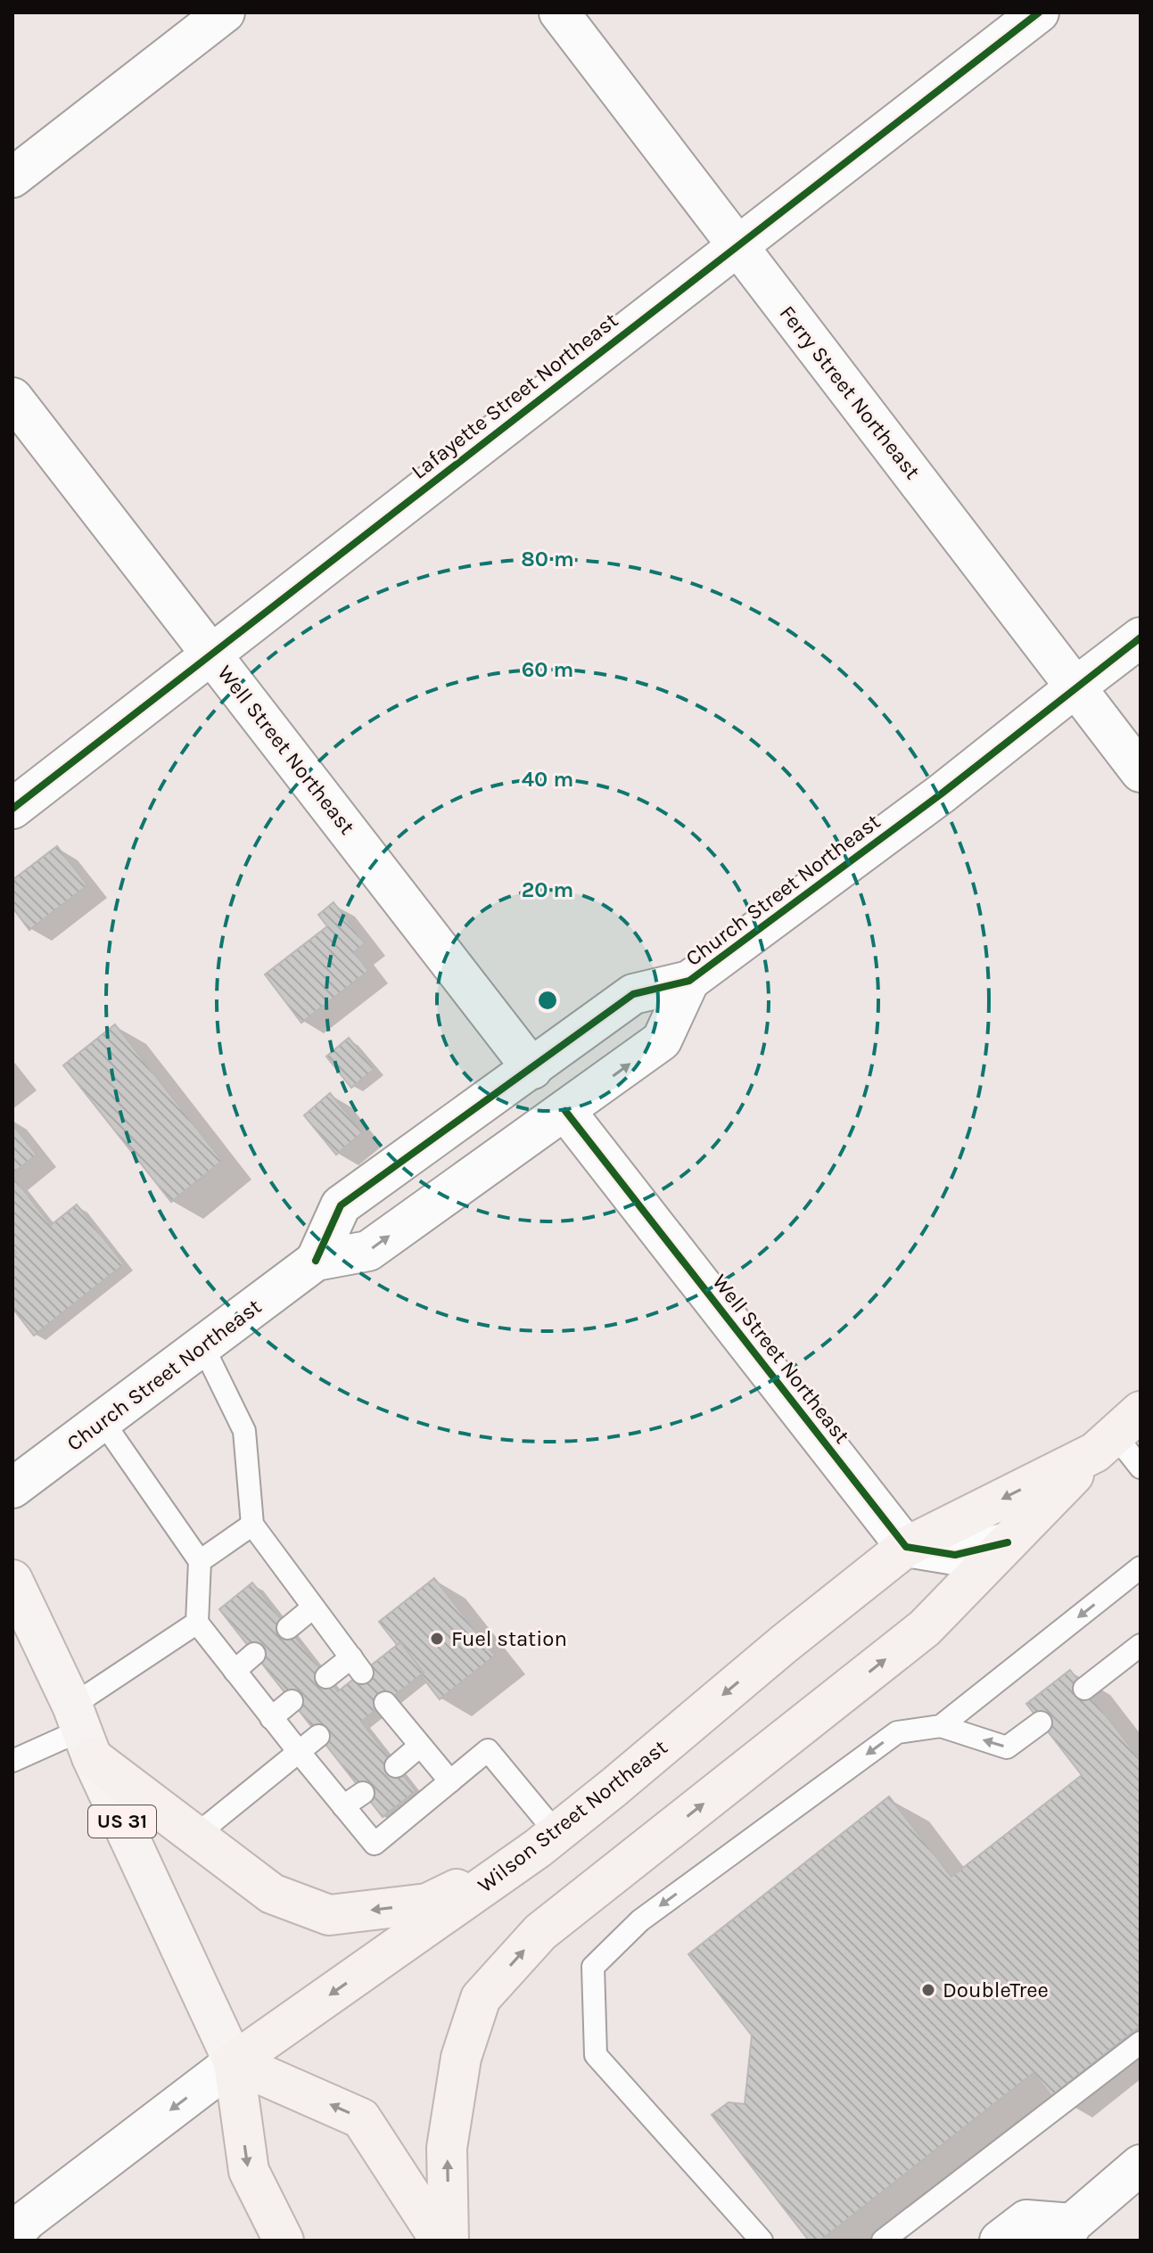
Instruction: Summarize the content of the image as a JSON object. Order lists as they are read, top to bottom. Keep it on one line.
{"streets":{"highway":["Wilson Street Northeast","US 31"],"street":["Ferry Street Northeast","Lafayette Street Northeast","Well Street Northeast","Church Street Northeast"]},"crossings":[["Ferry Street Northeast","Lafayette Street Northeast"],["Ferry Street Northeast","Church Street Northeast"],["Lafayette Street Northeast","Well Street Northeast"],["Well Street Northeast","Church Street Northeast"],["Well Street Northeast","Wilson Street Northeast"],["Wilson Street Northeast","US 31"]],"places":["Fuel station","DoubleTree"],"rings":["80 m","60 m","40 m","20 m"]}
